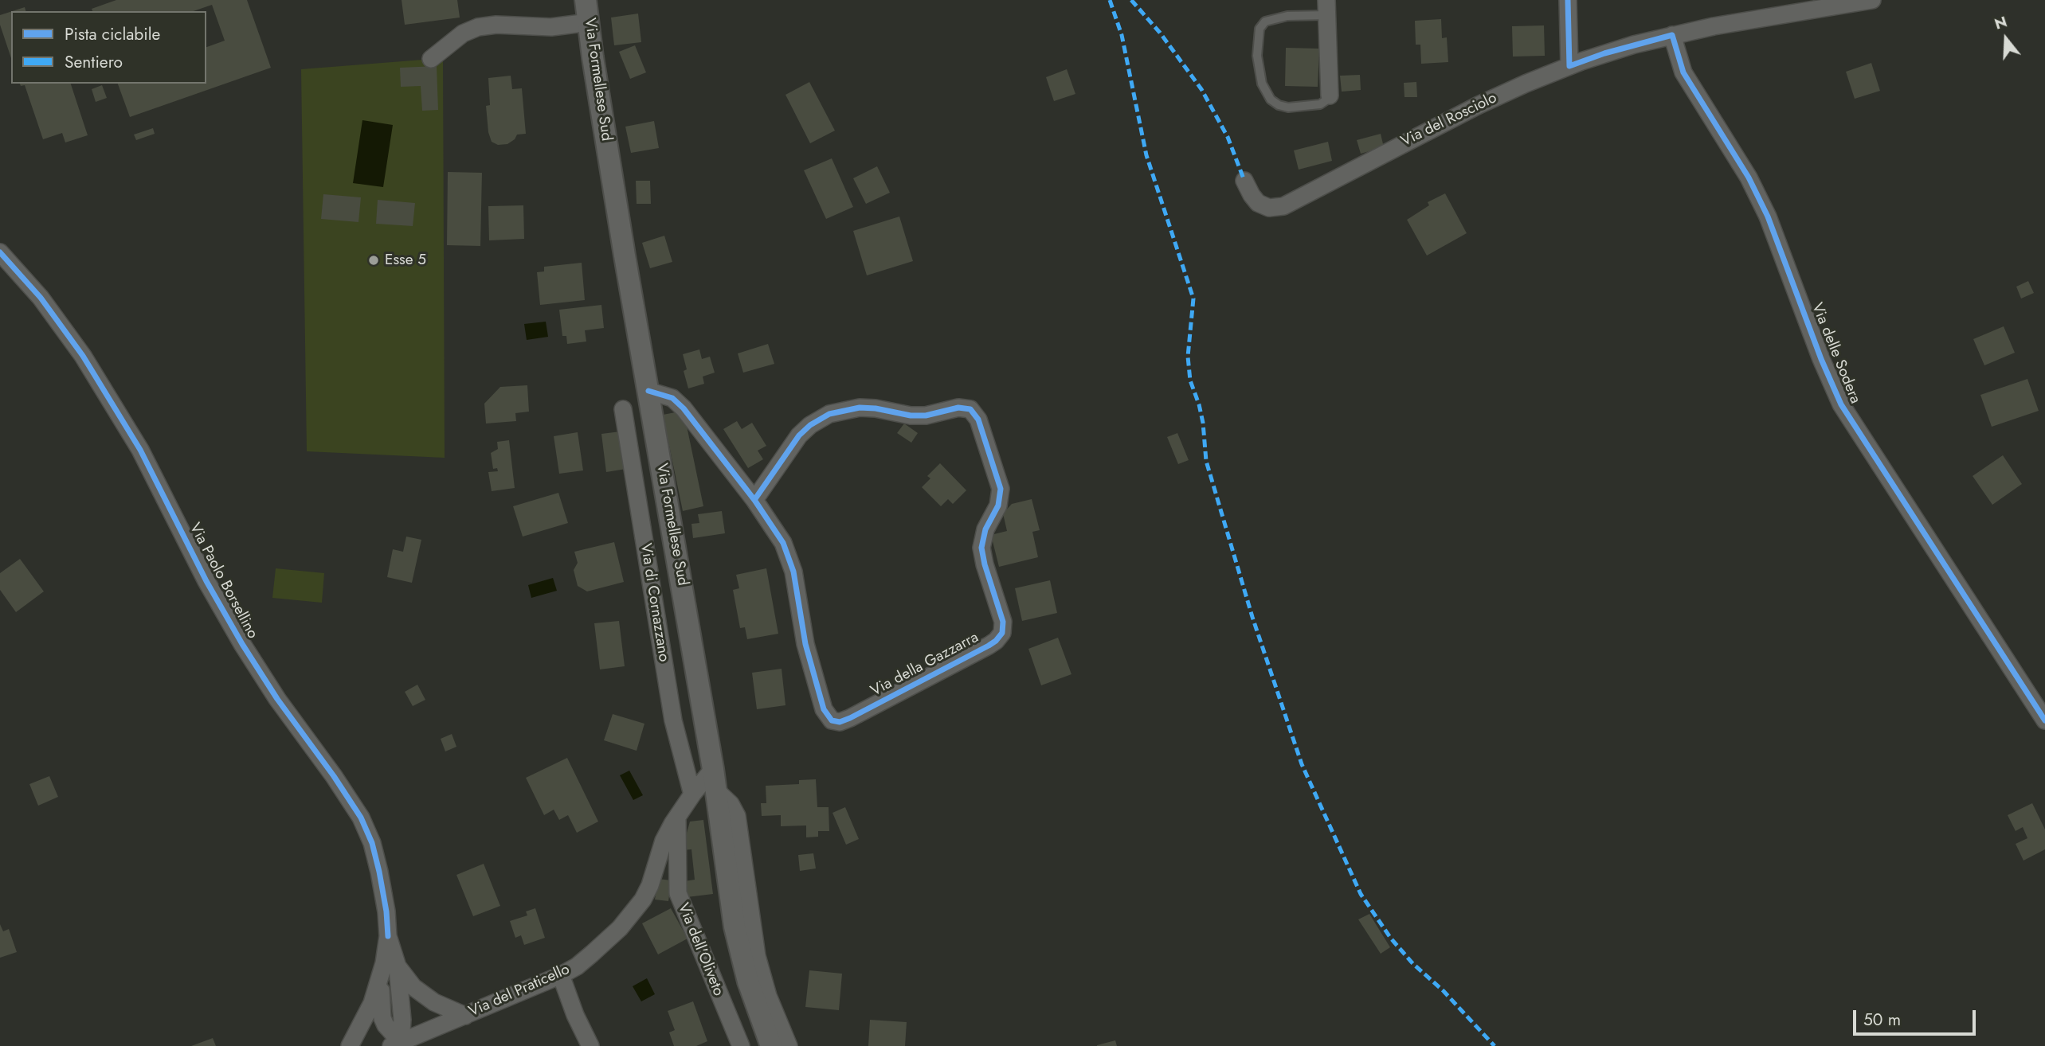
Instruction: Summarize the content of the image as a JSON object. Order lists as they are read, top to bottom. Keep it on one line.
{"streets":{"street":["Via Formellese Sud","Via del Rosciolo","Via delle Sodera","Via Paolo Borsellino","Via di Cornazzano","Via della Gazzarra","Via dell'Oliveto","Via del Praticello"]},"crossings":[["Via Formellese Sud","Via della Gazzarra"],["Via Formellese Sud","Via del Praticello"],["Via del Rosciolo","Via delle Sodera"],["Via di Cornazzano","Via del Praticello"],["Via dell'Oliveto","Via del Praticello"]],"places":["Esse 5"],"legend":["Pista ciclabile","Sentiero"],"scale_bar":"50 m","north":"top"}
